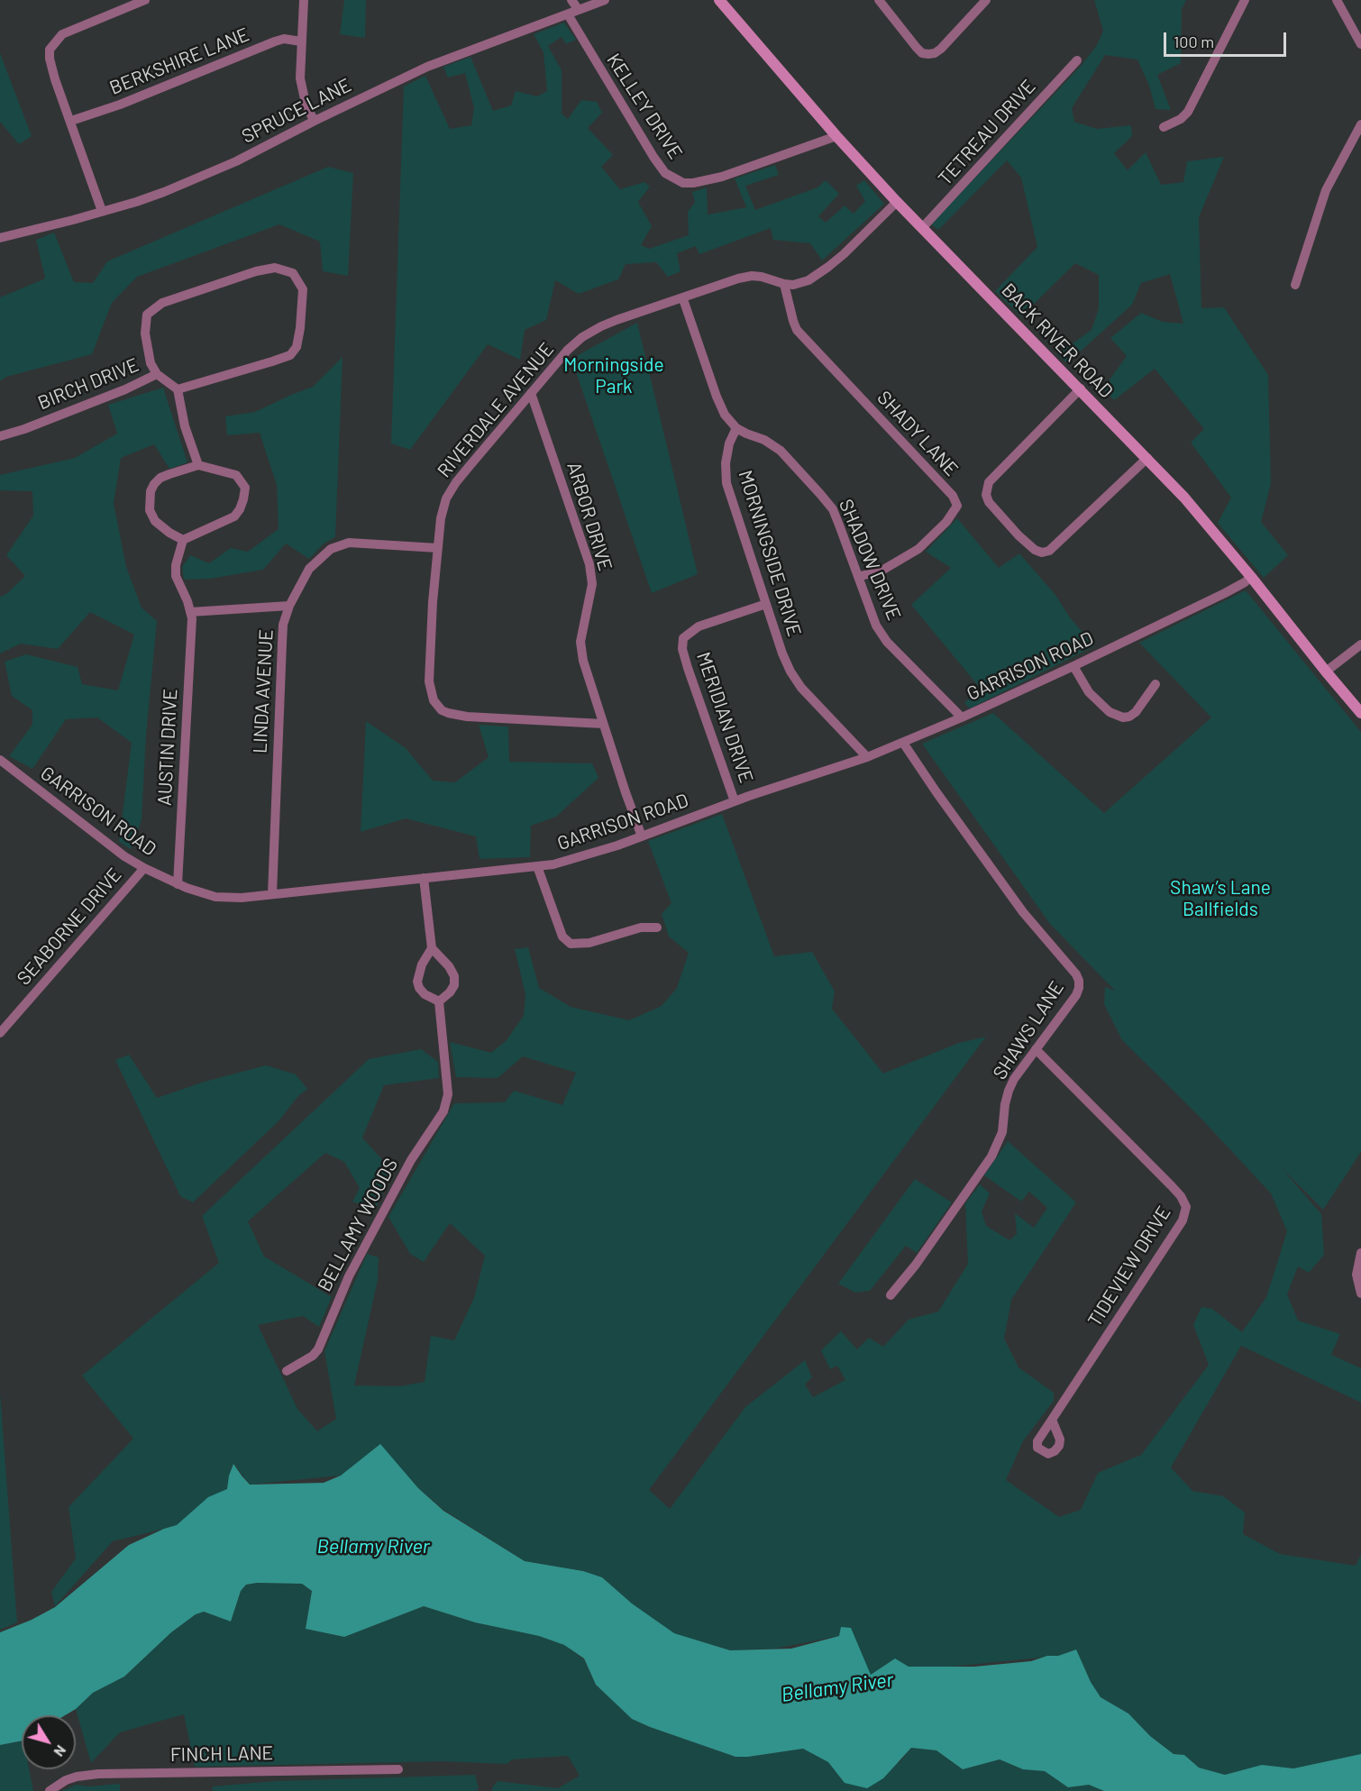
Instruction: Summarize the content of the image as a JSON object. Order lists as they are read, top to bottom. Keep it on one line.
{"streets":{"street":["BERKSHIRE LANE","KELLEY DRIVE","SPRUCE LANE","TETREAU DRIVE","BACK RIVER ROAD","BIRCH DRIVE","RIVERDALE AVENUE","SHADY LANE","ARBOR DRIVE","MORNINGSIDE DRIVE","SHADOW DRIVE","GARRISON ROAD","LINDA AVENUE","MERIDIAN DRIVE","AUSTIN DRIVE","SEABORNE DRIVE","SHAWS LANE","BELLAMY WOODS","TIDEVIEW DRIVE","FINCH LANE"]},"crossings":[["KELLEY DRIVE","SPRUCE LANE"],["KELLEY DRIVE","BACK RIVER ROAD"],["TETREAU DRIVE","BACK RIVER ROAD"],["BACK RIVER ROAD","GARRISON ROAD"],["RIVERDALE AVENUE","ARBOR DRIVE"],["RIVERDALE AVENUE","LINDA AVENUE"],["SHADY LANE","SHADOW DRIVE"],["ARBOR DRIVE","GARRISON ROAD"],["MORNINGSIDE DRIVE","SHADOW DRIVE"],["MORNINGSIDE DRIVE","GARRISON ROAD"],["MORNINGSIDE DRIVE","MERIDIAN DRIVE"],["SHADOW DRIVE","GARRISON ROAD"],["GARRISON ROAD","LINDA AVENUE"],["GARRISON ROAD","MERIDIAN DRIVE"],["GARRISON ROAD","AUSTIN DRIVE"],["GARRISON ROAD","SEABORNE DRIVE"],["GARRISON ROAD","SHAWS LANE"],["SHAWS LANE","TIDEVIEW DRIVE"]],"water":["Bellamy River"],"parks":["Morningside Park","Shaw’s Lane Ballfields"],"scale_bar":"100 m","north":"bottom right"}
